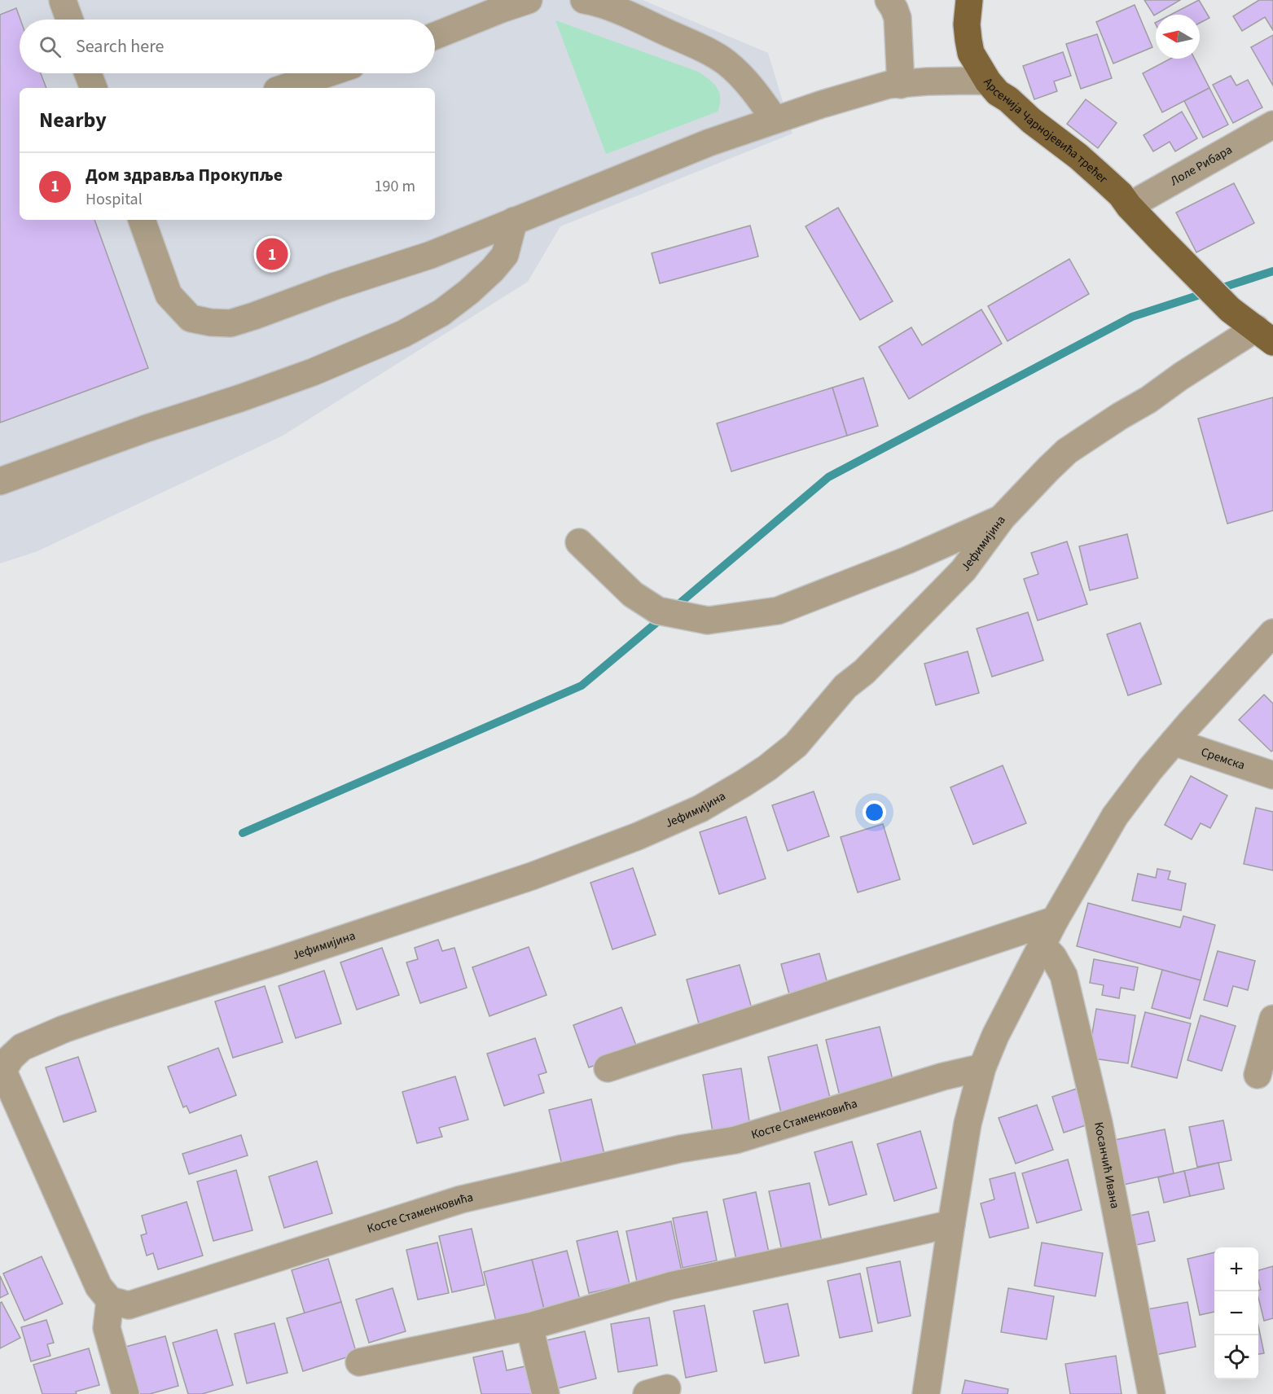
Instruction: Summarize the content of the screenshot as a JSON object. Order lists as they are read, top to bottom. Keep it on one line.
{"streets":{"main road":["Арсенија Чарнојевића трећег"],"street":["Лоле Рибара","Јефимијина","Сремска","Косте Стаменковића","Косанчић Ивана"]},"crossings":[["Арсенија Чарнојевића трећег","Лоле Рибара"],["Арсенија Чарнојевића трећег","Јефимијина"]],"north":"left","page":{"search":"Search here","heading":"Nearby","list":[{"mark":"1","name":"Дом здравља Прокупље","note":"Hospital","value":"190 m"}],"pins":"1","map_buttons":["+","−"]}}
